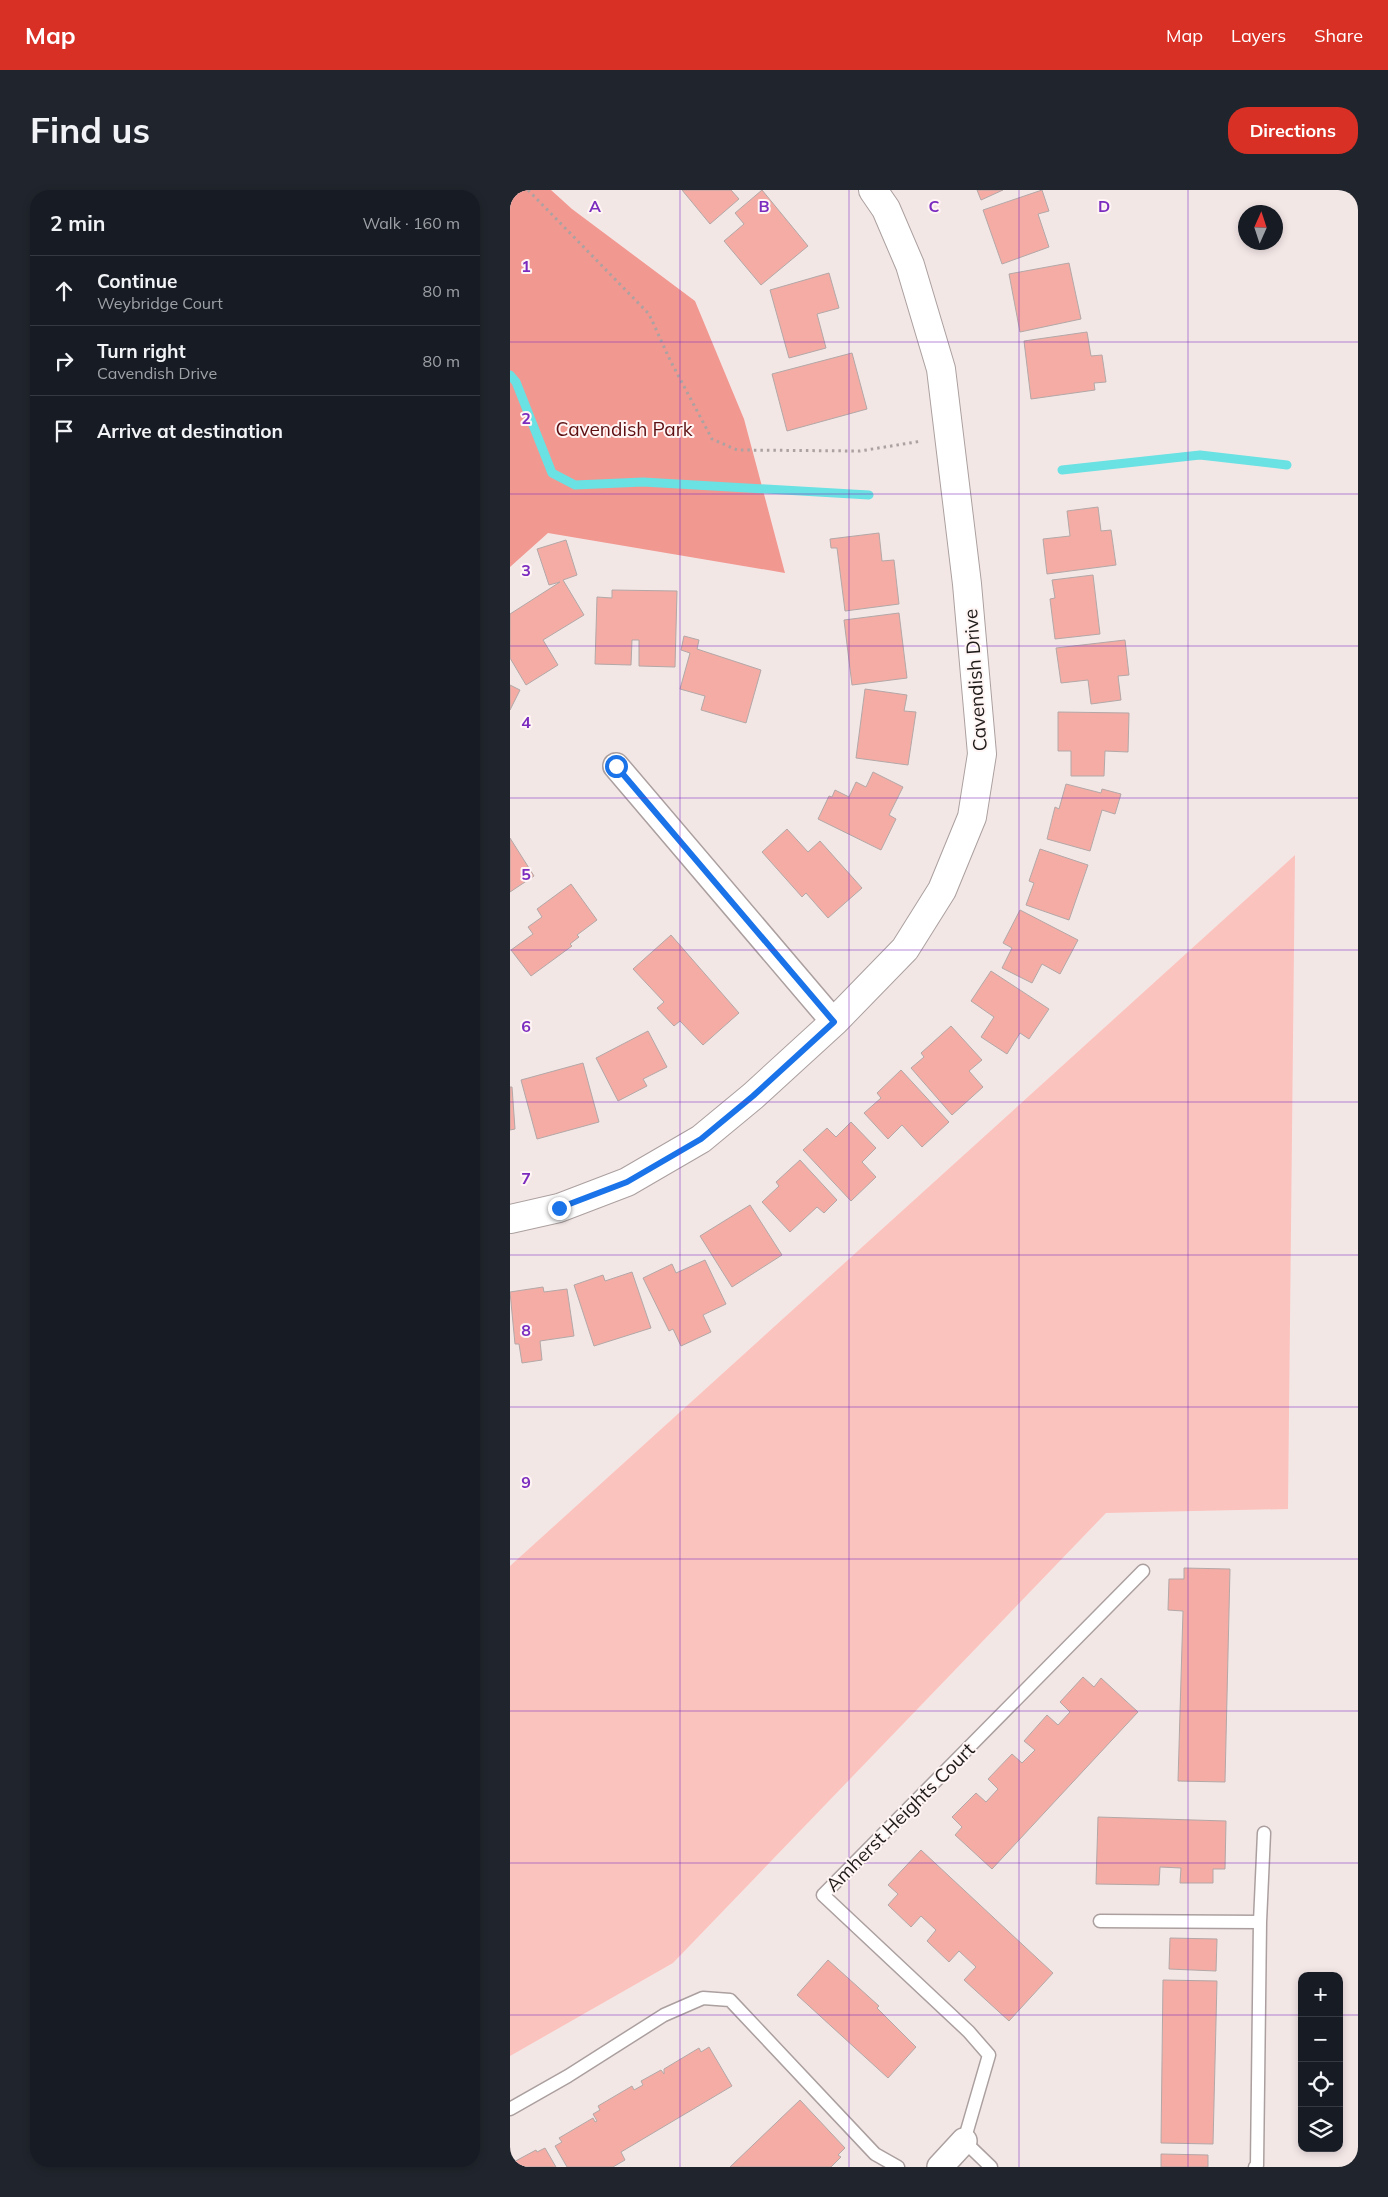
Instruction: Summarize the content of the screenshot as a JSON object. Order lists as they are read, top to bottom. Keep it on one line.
{"streets":{"street":["Cavendish Drive","Amherst Heights Court"]},"parks":["Cavendish Park"],"north":"top","page":{"header":"Map","nav":["Map","Layers","Share"],"buttons":"Directions","title":"Find us","heading":["2 min","Walk · 160 m"],"list":[["Continue","Weybridge Court","80 m"],["Turn right","Cavendish Drive","80 m"],"Arrive at destination"],"map_buttons":["+","−"]},"grid":{"columns":["A","B","C","D"],"rows":["1","2","3","4","5","6","7","8","9"]}}
